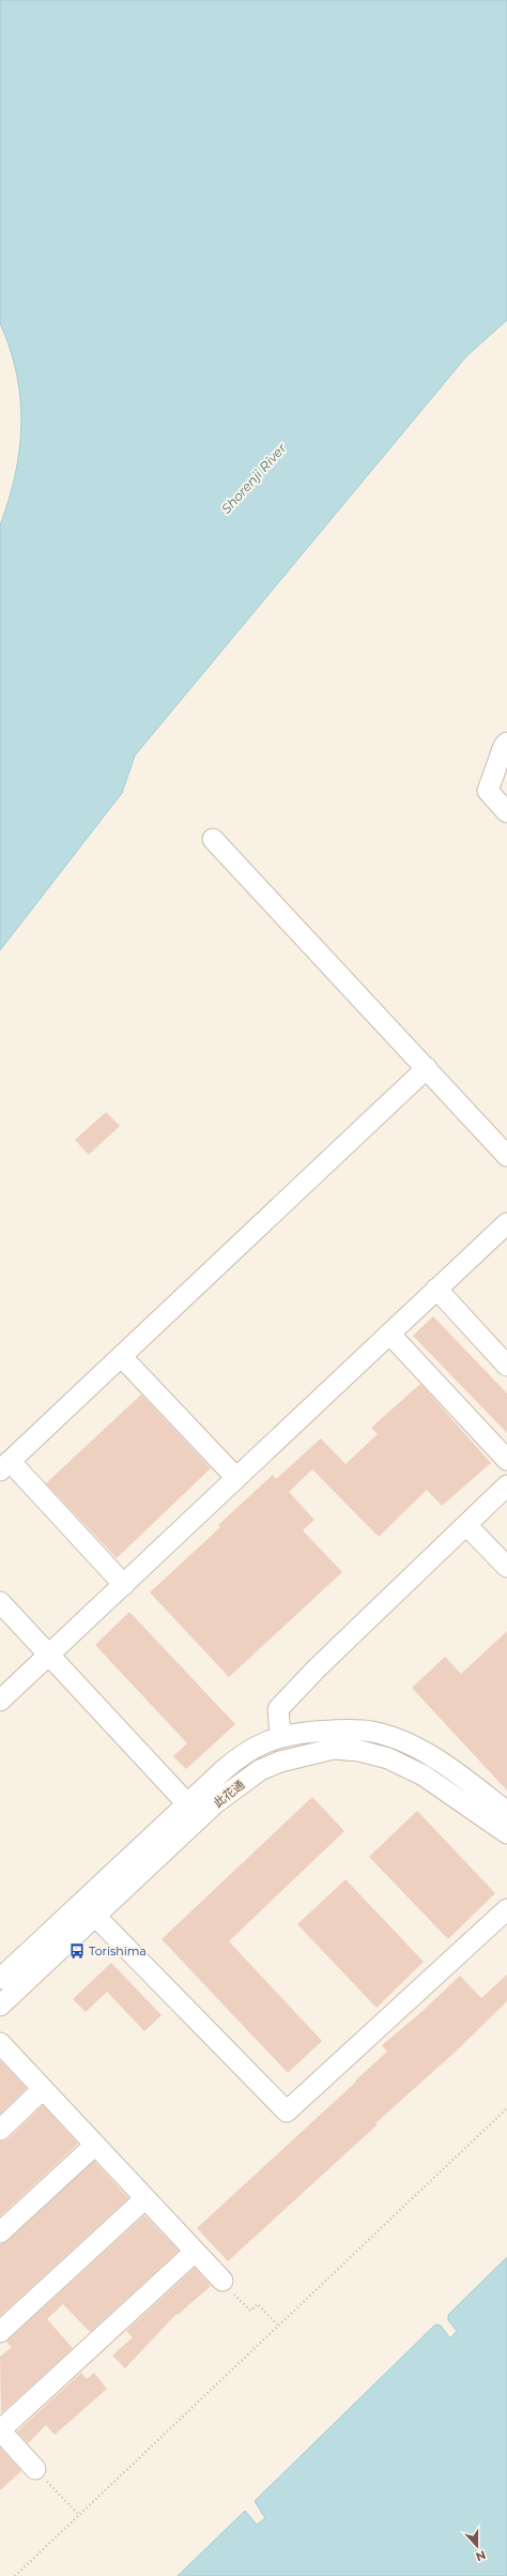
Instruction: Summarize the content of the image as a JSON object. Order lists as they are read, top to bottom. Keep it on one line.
{"streets":{"street":["此花通"]},"water":["Shorenji River"],"places":{"bus stop":["Torishima"]},"north":"bottom"}
